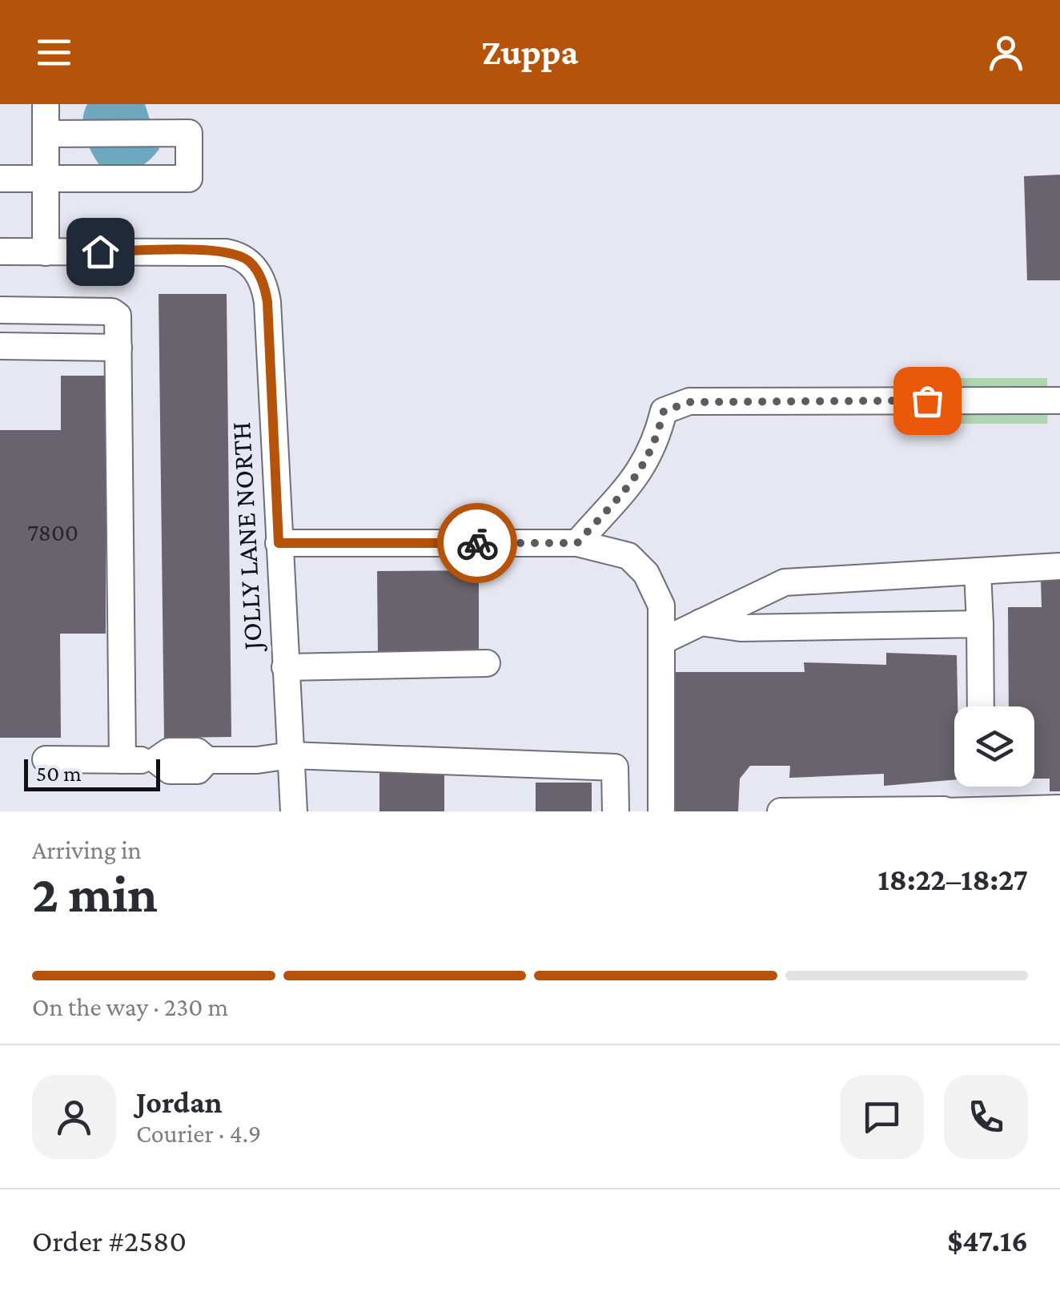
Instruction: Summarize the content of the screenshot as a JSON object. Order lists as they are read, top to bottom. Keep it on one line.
{"streets":{"street":["JOLLY LANE NORTH"]},"house_numbers":["7800"],"scale_bar":"50 m","page":{"header":"Zuppa","scale":"50 m","heading":["2 min","Arriving in","18:22–18:27"],"panel":["Jordan","Courier · 4.9","Order #2580","$47.16"],"bar":"On the way · 230 m"}}
